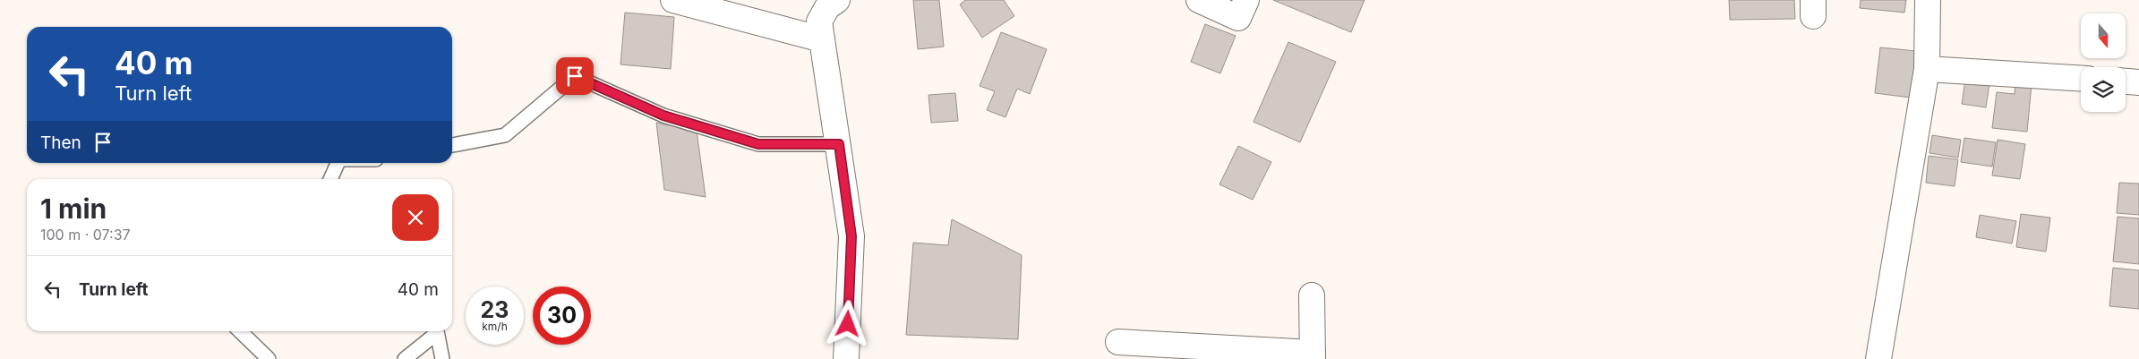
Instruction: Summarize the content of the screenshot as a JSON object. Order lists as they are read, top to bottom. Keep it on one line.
{"north":"bottom","page":{"turn":["40 m","Turn left"],"then":"Then","heading":["1 min","100 m · 07:37"],"list":[{"name":"Turn left","value":"40 m"}],"speed":"23 km/h","limit":"30"}}
